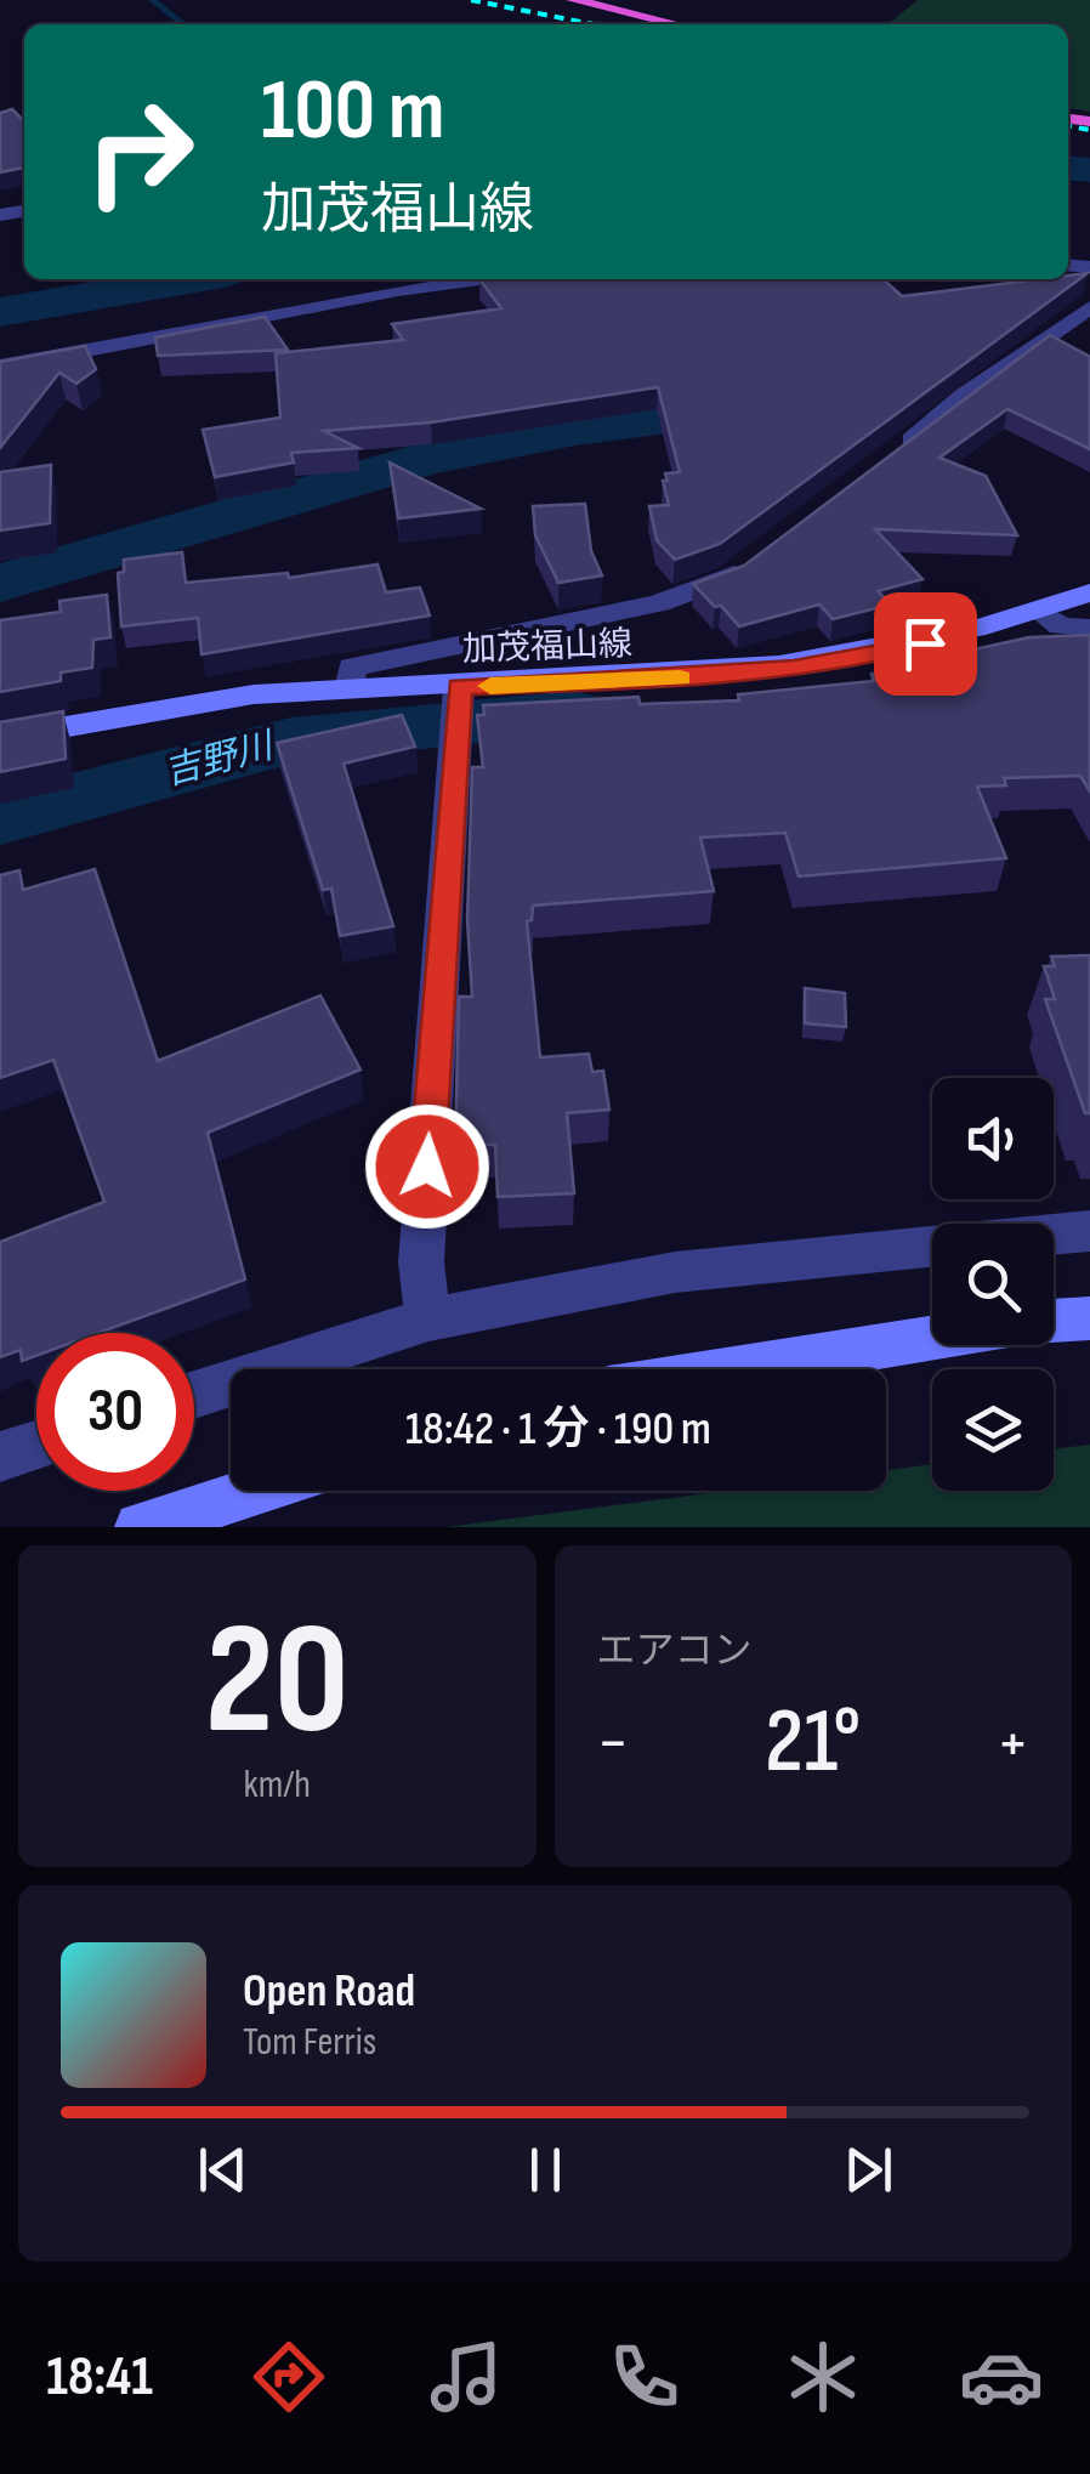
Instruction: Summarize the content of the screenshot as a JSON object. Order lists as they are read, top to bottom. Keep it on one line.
{"streets":{"main road":["加茂福山線"]},"water":["吉野川"],"page":{"turn":["100 m","加茂福山線"],"limit":"30","trip":"18:42 · 1 分 · 190 m","tile":[["20","km/h"],"エアコン"],"heat":["−","21°","+"],"song":["Open Road","Tom Ferris"],"tabs":"18:41"}}
